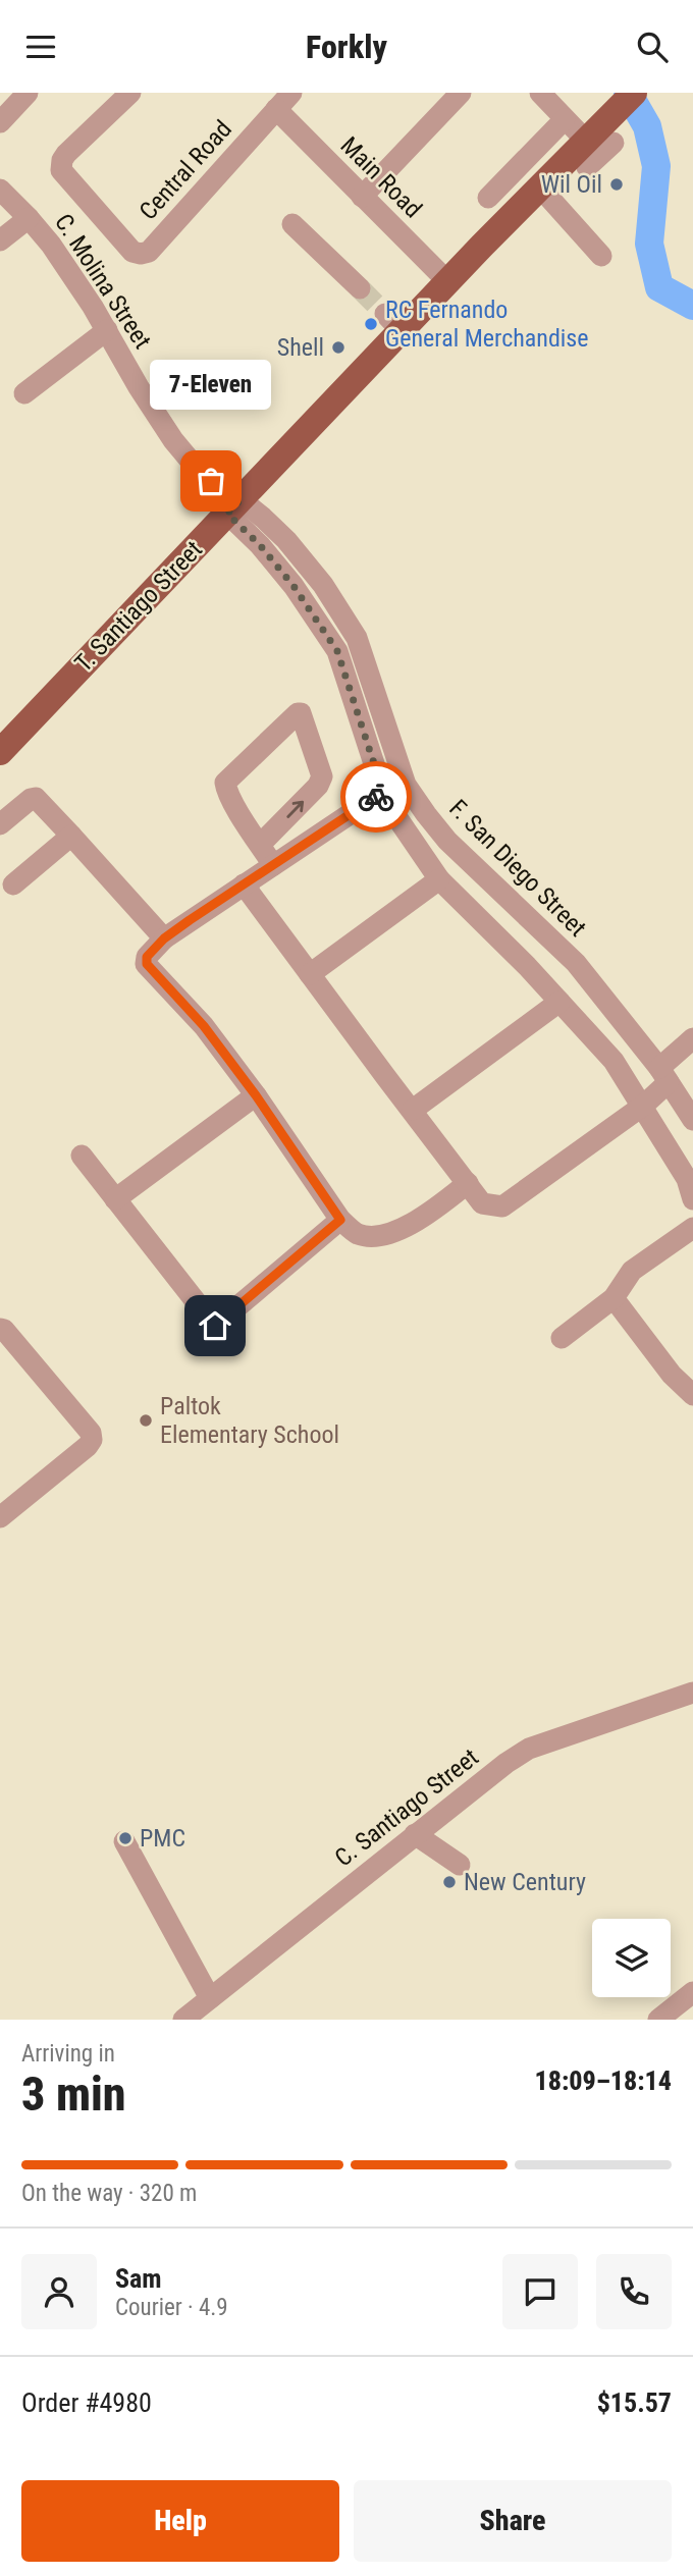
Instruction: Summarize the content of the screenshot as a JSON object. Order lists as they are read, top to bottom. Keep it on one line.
{"streets":{"main road":["T. Santiago Street"],"street":["Central Road","Main Road","C. Molina Street","F. San Diego Street","C. Santiago Street"]},"crossings":[["Central Road","Main Road"],["Main Road","T. Santiago Street"],["C. Molina Street","T. Santiago Street"],["C. Molina Street","F. San Diego Street"]],"places":["Wil Oil","RC Fernando General Merchandise","Shell","7-Eleven","Paltok Elementary School","PMC","New Century"],"page":{"header":"Forkly","bubble":"7-Eleven","heading":["3 min","Arriving in","18:09–18:14"],"panel":["Sam","Courier · 4.9","Order #4980","$15.57"],"bar":"On the way · 320 m","buttons":["Help","Share"]}}
